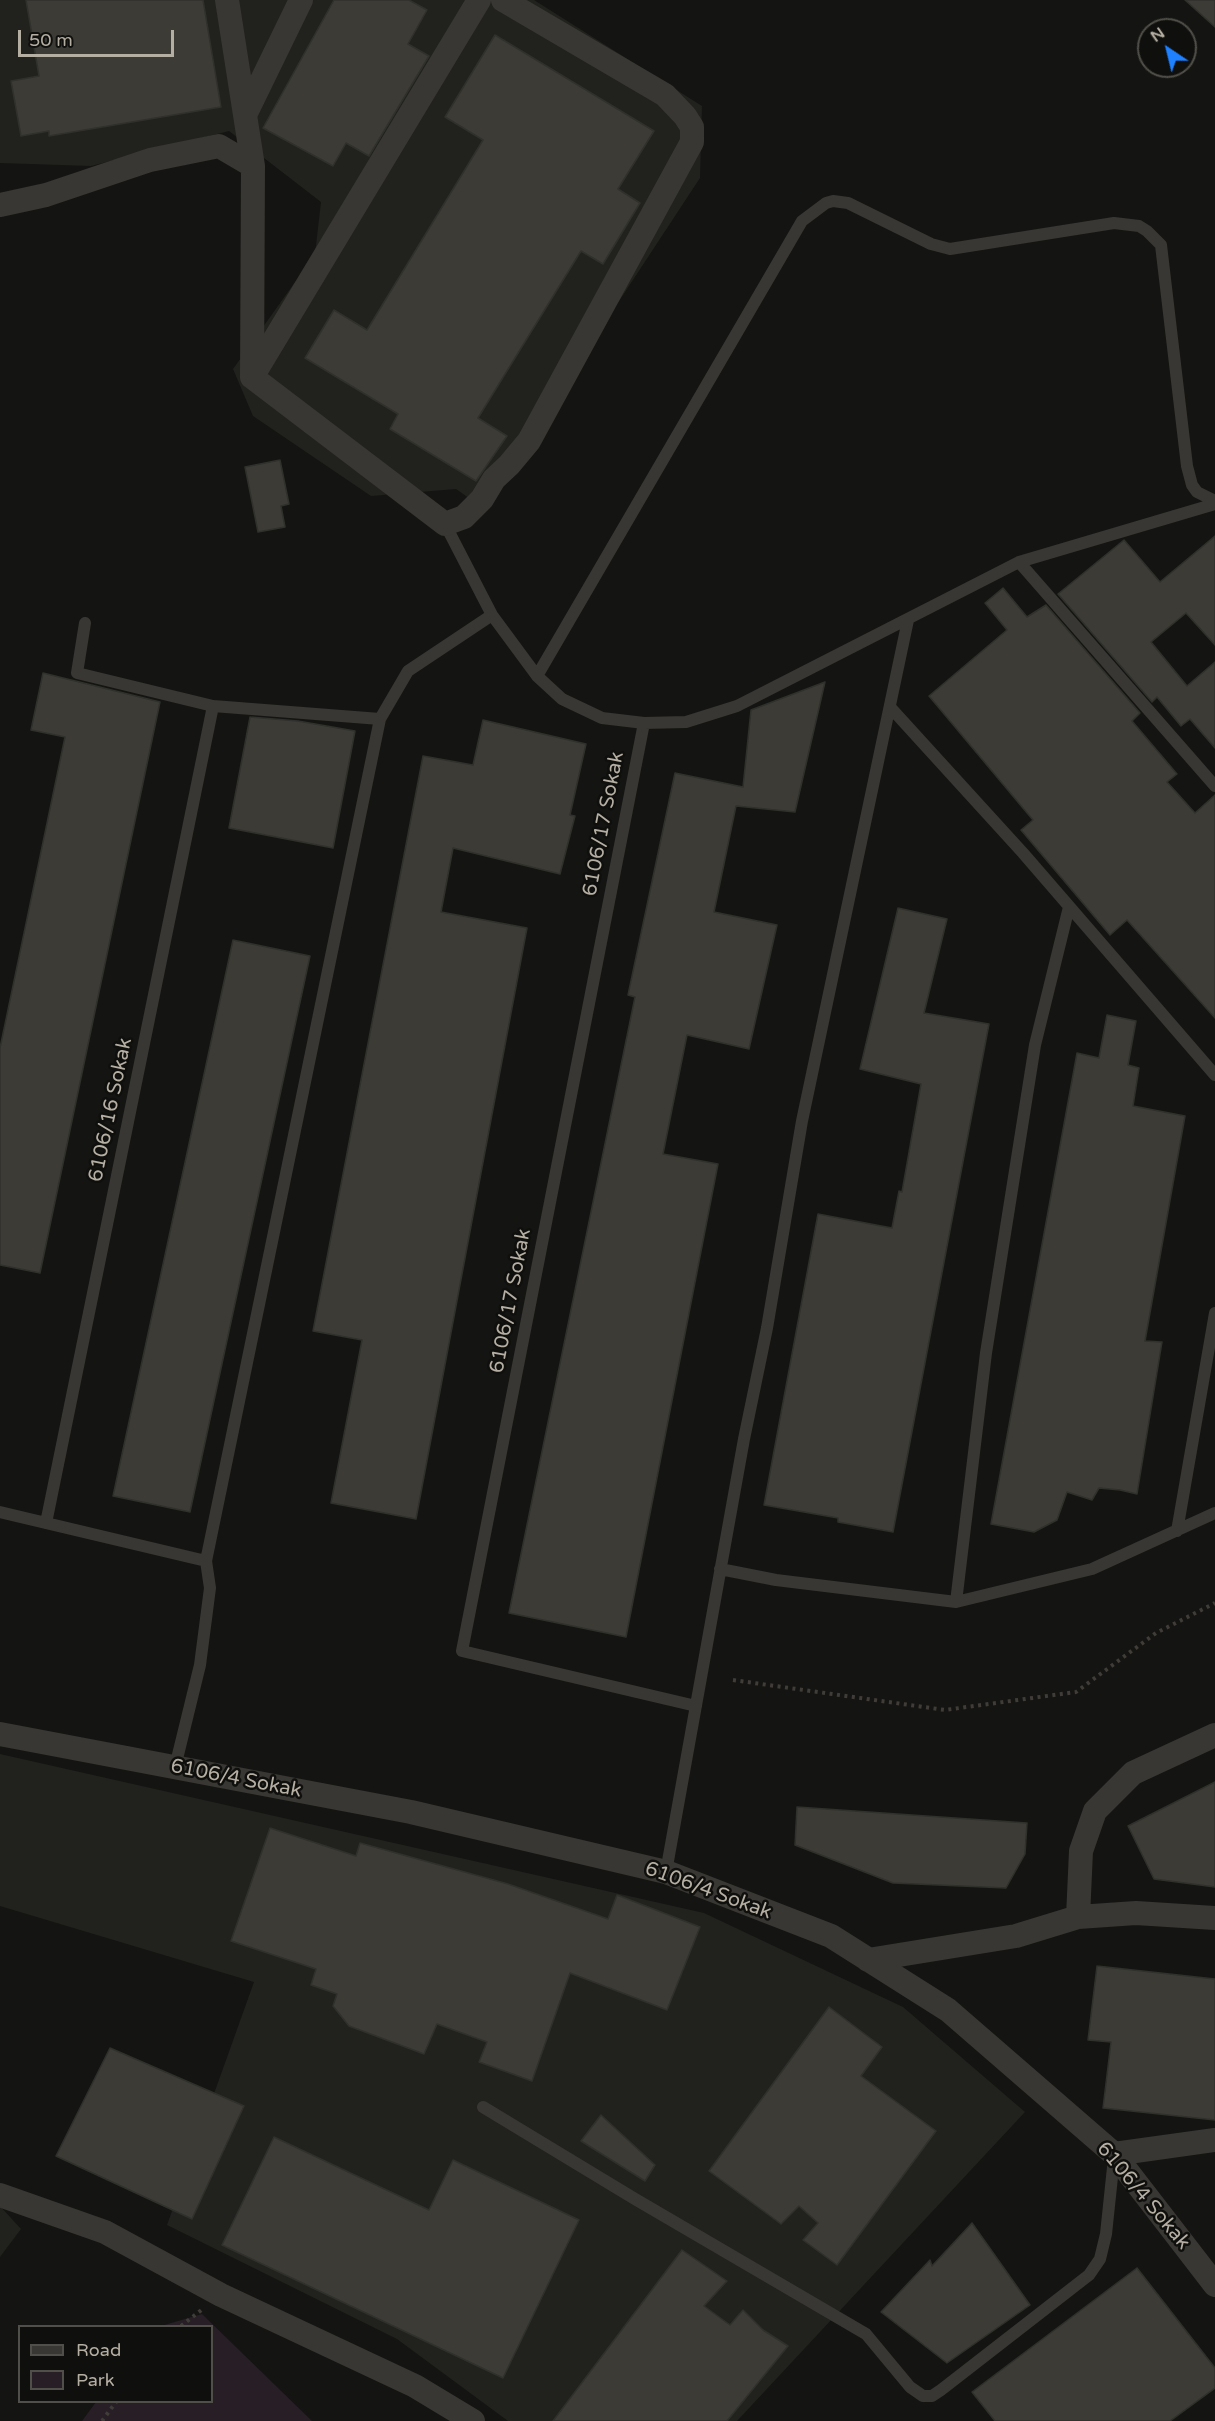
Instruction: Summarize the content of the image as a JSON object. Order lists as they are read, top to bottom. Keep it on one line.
{"streets":{"street":["6106/4 Sokak"],"lane":["6106/17 Sokak","6106/16 Sokak"]},"legend":["Road","Park"],"scale_bar":"50 m","north":"top left"}
